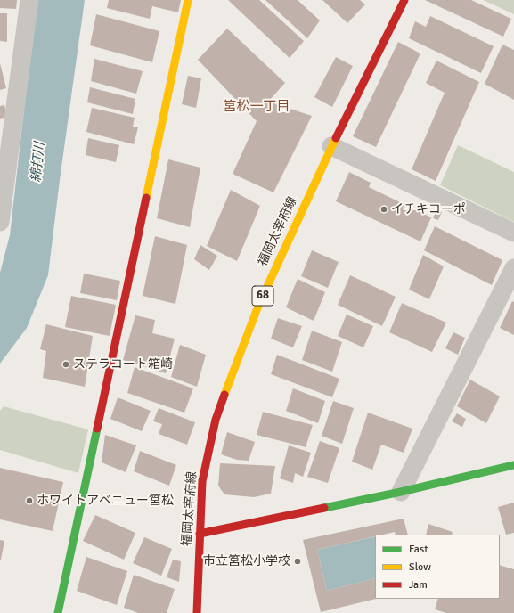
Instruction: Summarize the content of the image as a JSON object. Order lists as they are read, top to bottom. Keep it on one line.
{"streets":{"street":["福岡太宰府線","68"]},"districts":["筥松一丁目"],"water":["綿打川"],"places":["イチキコーポ","ステラコート箱崎","ホワイトアベニュー筥松","市立筥松小学校"],"legend":["Fast","Slow","Jam"]}
